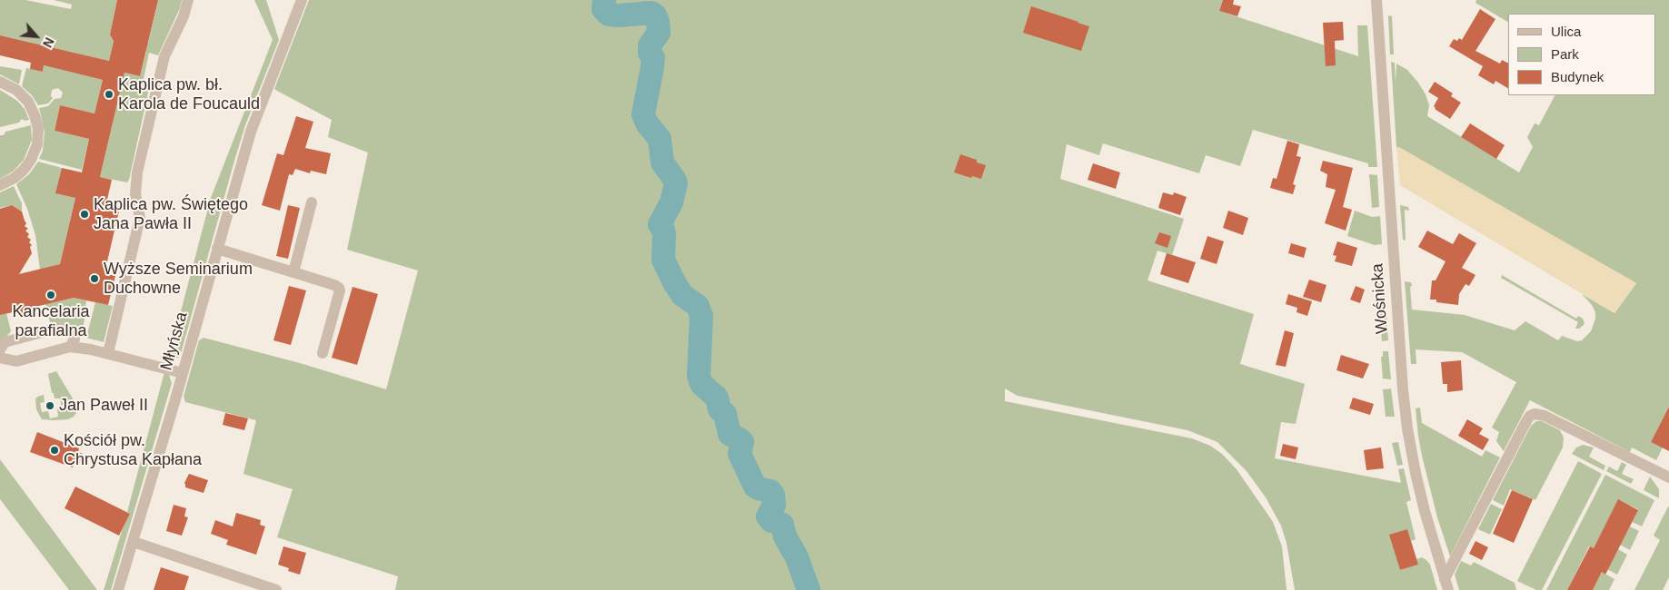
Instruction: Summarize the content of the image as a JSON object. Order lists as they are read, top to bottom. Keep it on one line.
{"streets":{"street":["Wośnicka","Młyńska"]},"places":["Kaplica pw. bł. Karola de Foucauld","Kaplica pw. Świętego Jana Pawła II","Wyższe Seminarium Duchowne","Kancelaria parafialna","Jan Paweł II","Kościół pw. Chrystusa Kapłana"],"legend":["Ulica","Park","Budynek"],"north":"bottom right"}
